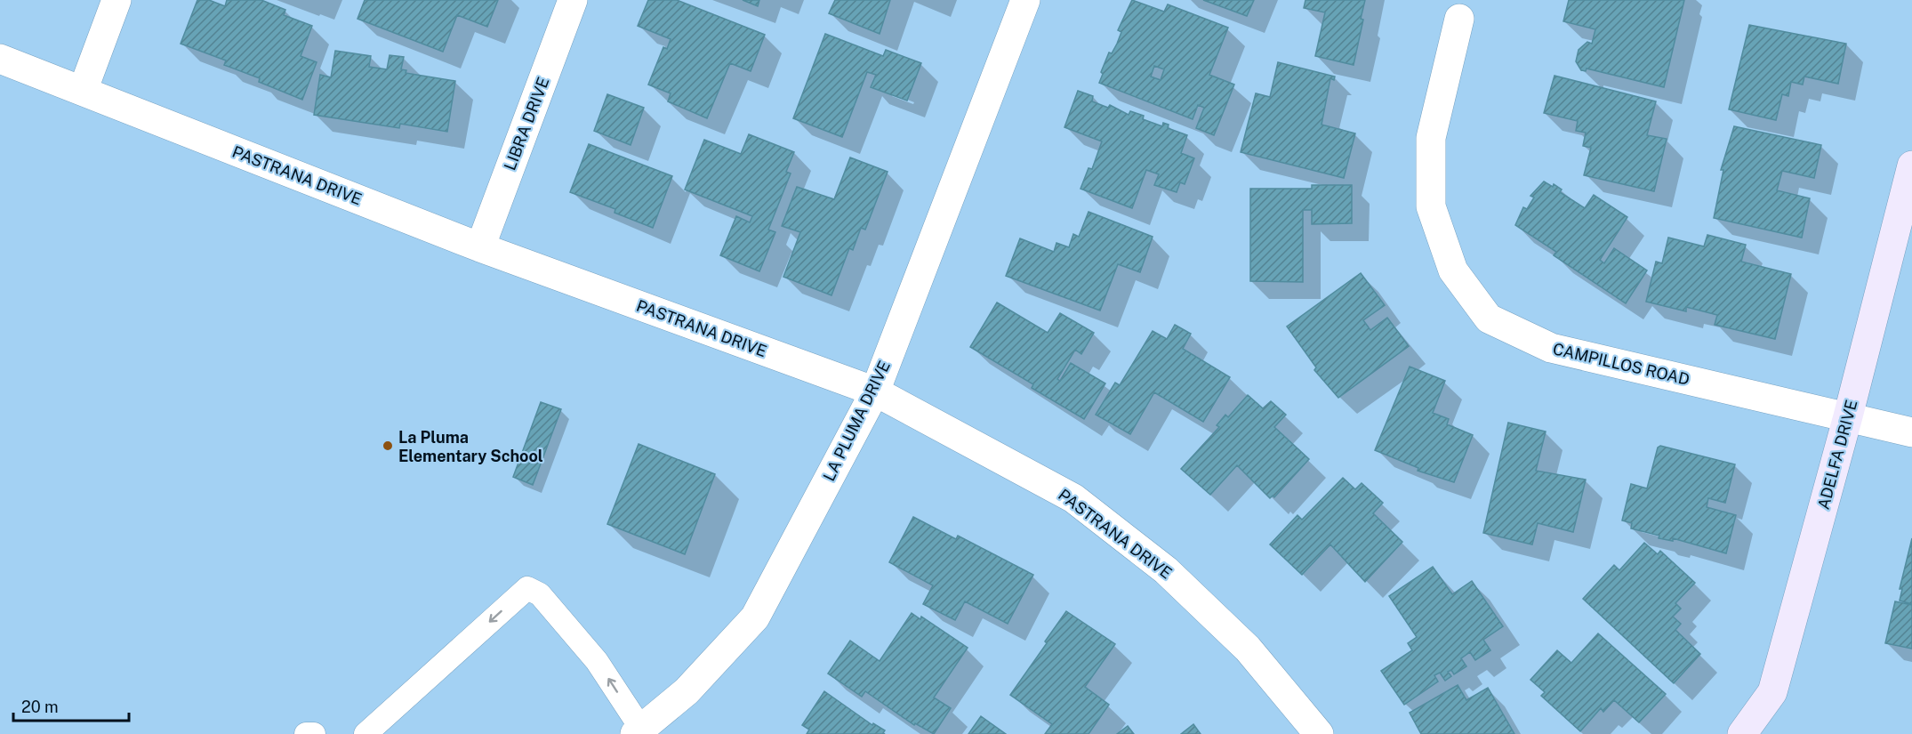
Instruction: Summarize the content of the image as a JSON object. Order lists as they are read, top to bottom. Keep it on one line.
{"streets":{"street":["LIBRA DRIVE","PASTRANA DRIVE","CAMPILLOS ROAD","LA PLUMA DRIVE","ADELFA DRIVE"]},"crossings":[["LIBRA DRIVE","PASTRANA DRIVE"],["PASTRANA DRIVE","LA PLUMA DRIVE"],["CAMPILLOS ROAD","ADELFA DRIVE"]],"places":["La Pluma Elementary School"],"scale_bar":"20 m"}
